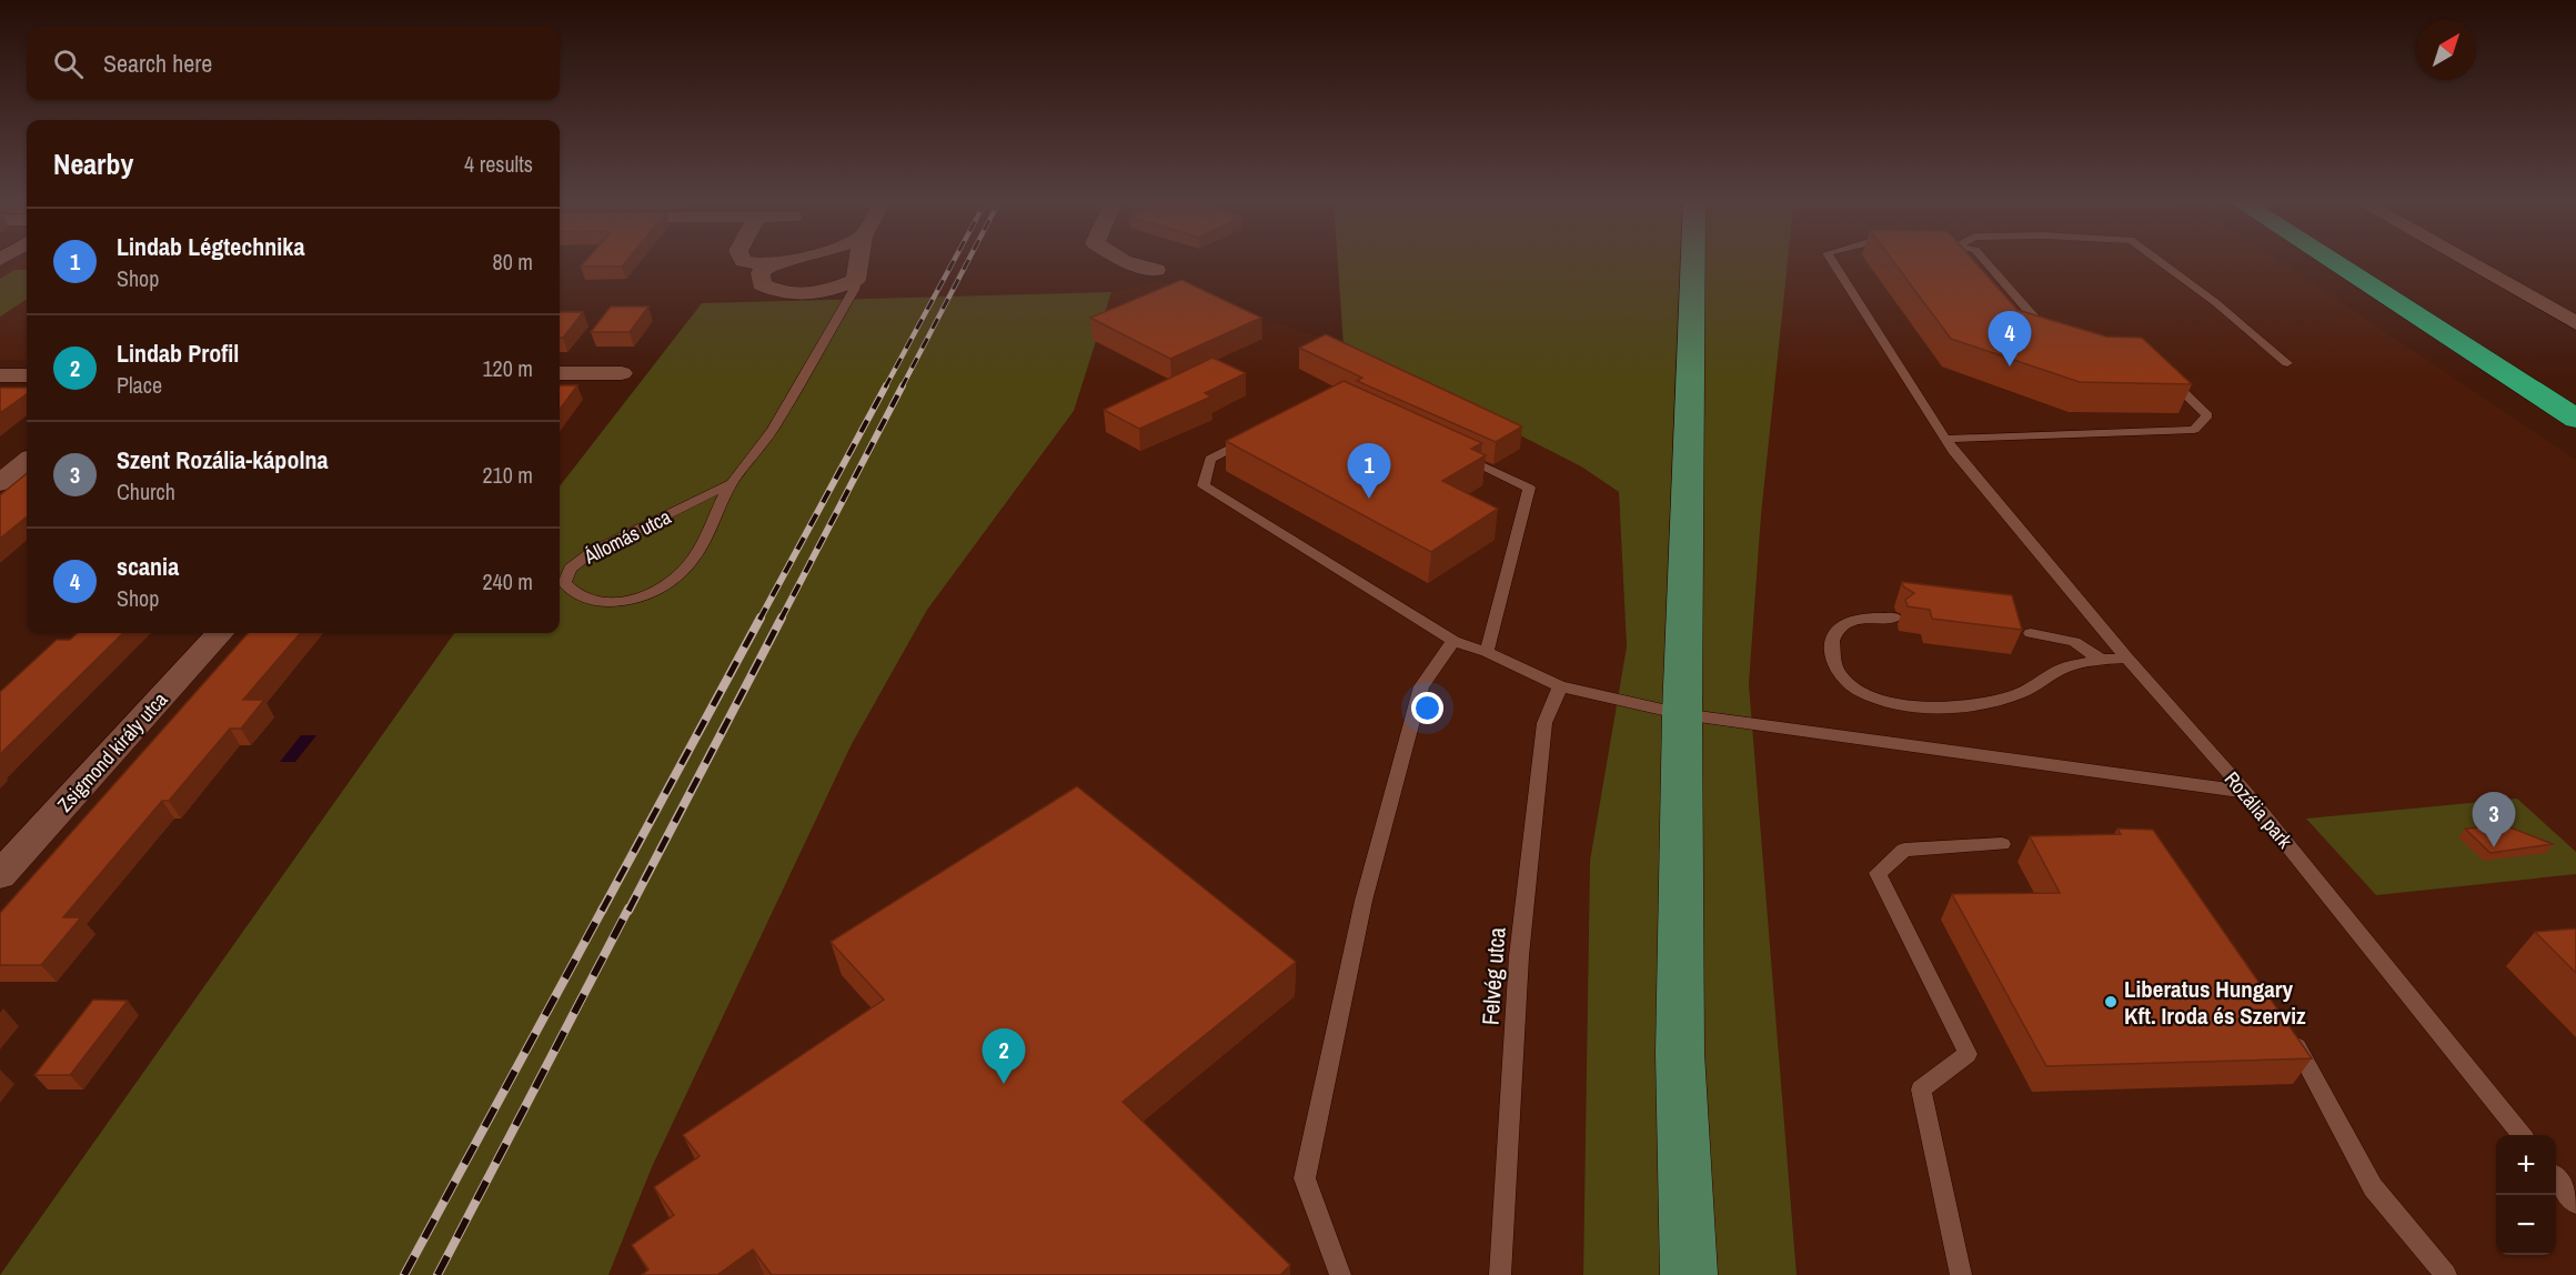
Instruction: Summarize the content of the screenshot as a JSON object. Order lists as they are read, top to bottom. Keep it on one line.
{"streets":{"street":["Állomás utca","Zsigmond király utca"],"lane":["Rozália park","Felvég utca"]},"places":["Liberatus Hungary Kft. Iroda és Szerviz"],"north":"top right","page":{"search":"Search here","heading":["Nearby","4 results"],"list":[{"mark":"1","name":"Lindab Légtechnika","note":"Shop","value":"80 m"},{"mark":"2","name":"Lindab Profil","note":"Place","value":"120 m"},{"mark":"3","name":"Szent Rozália-kápolna","note":"Church","value":"210 m"},{"mark":"4","name":"scania","note":"Shop","value":"240 m"}],"pins":["4","1","3","2"],"map_buttons":["+","−"]}}
